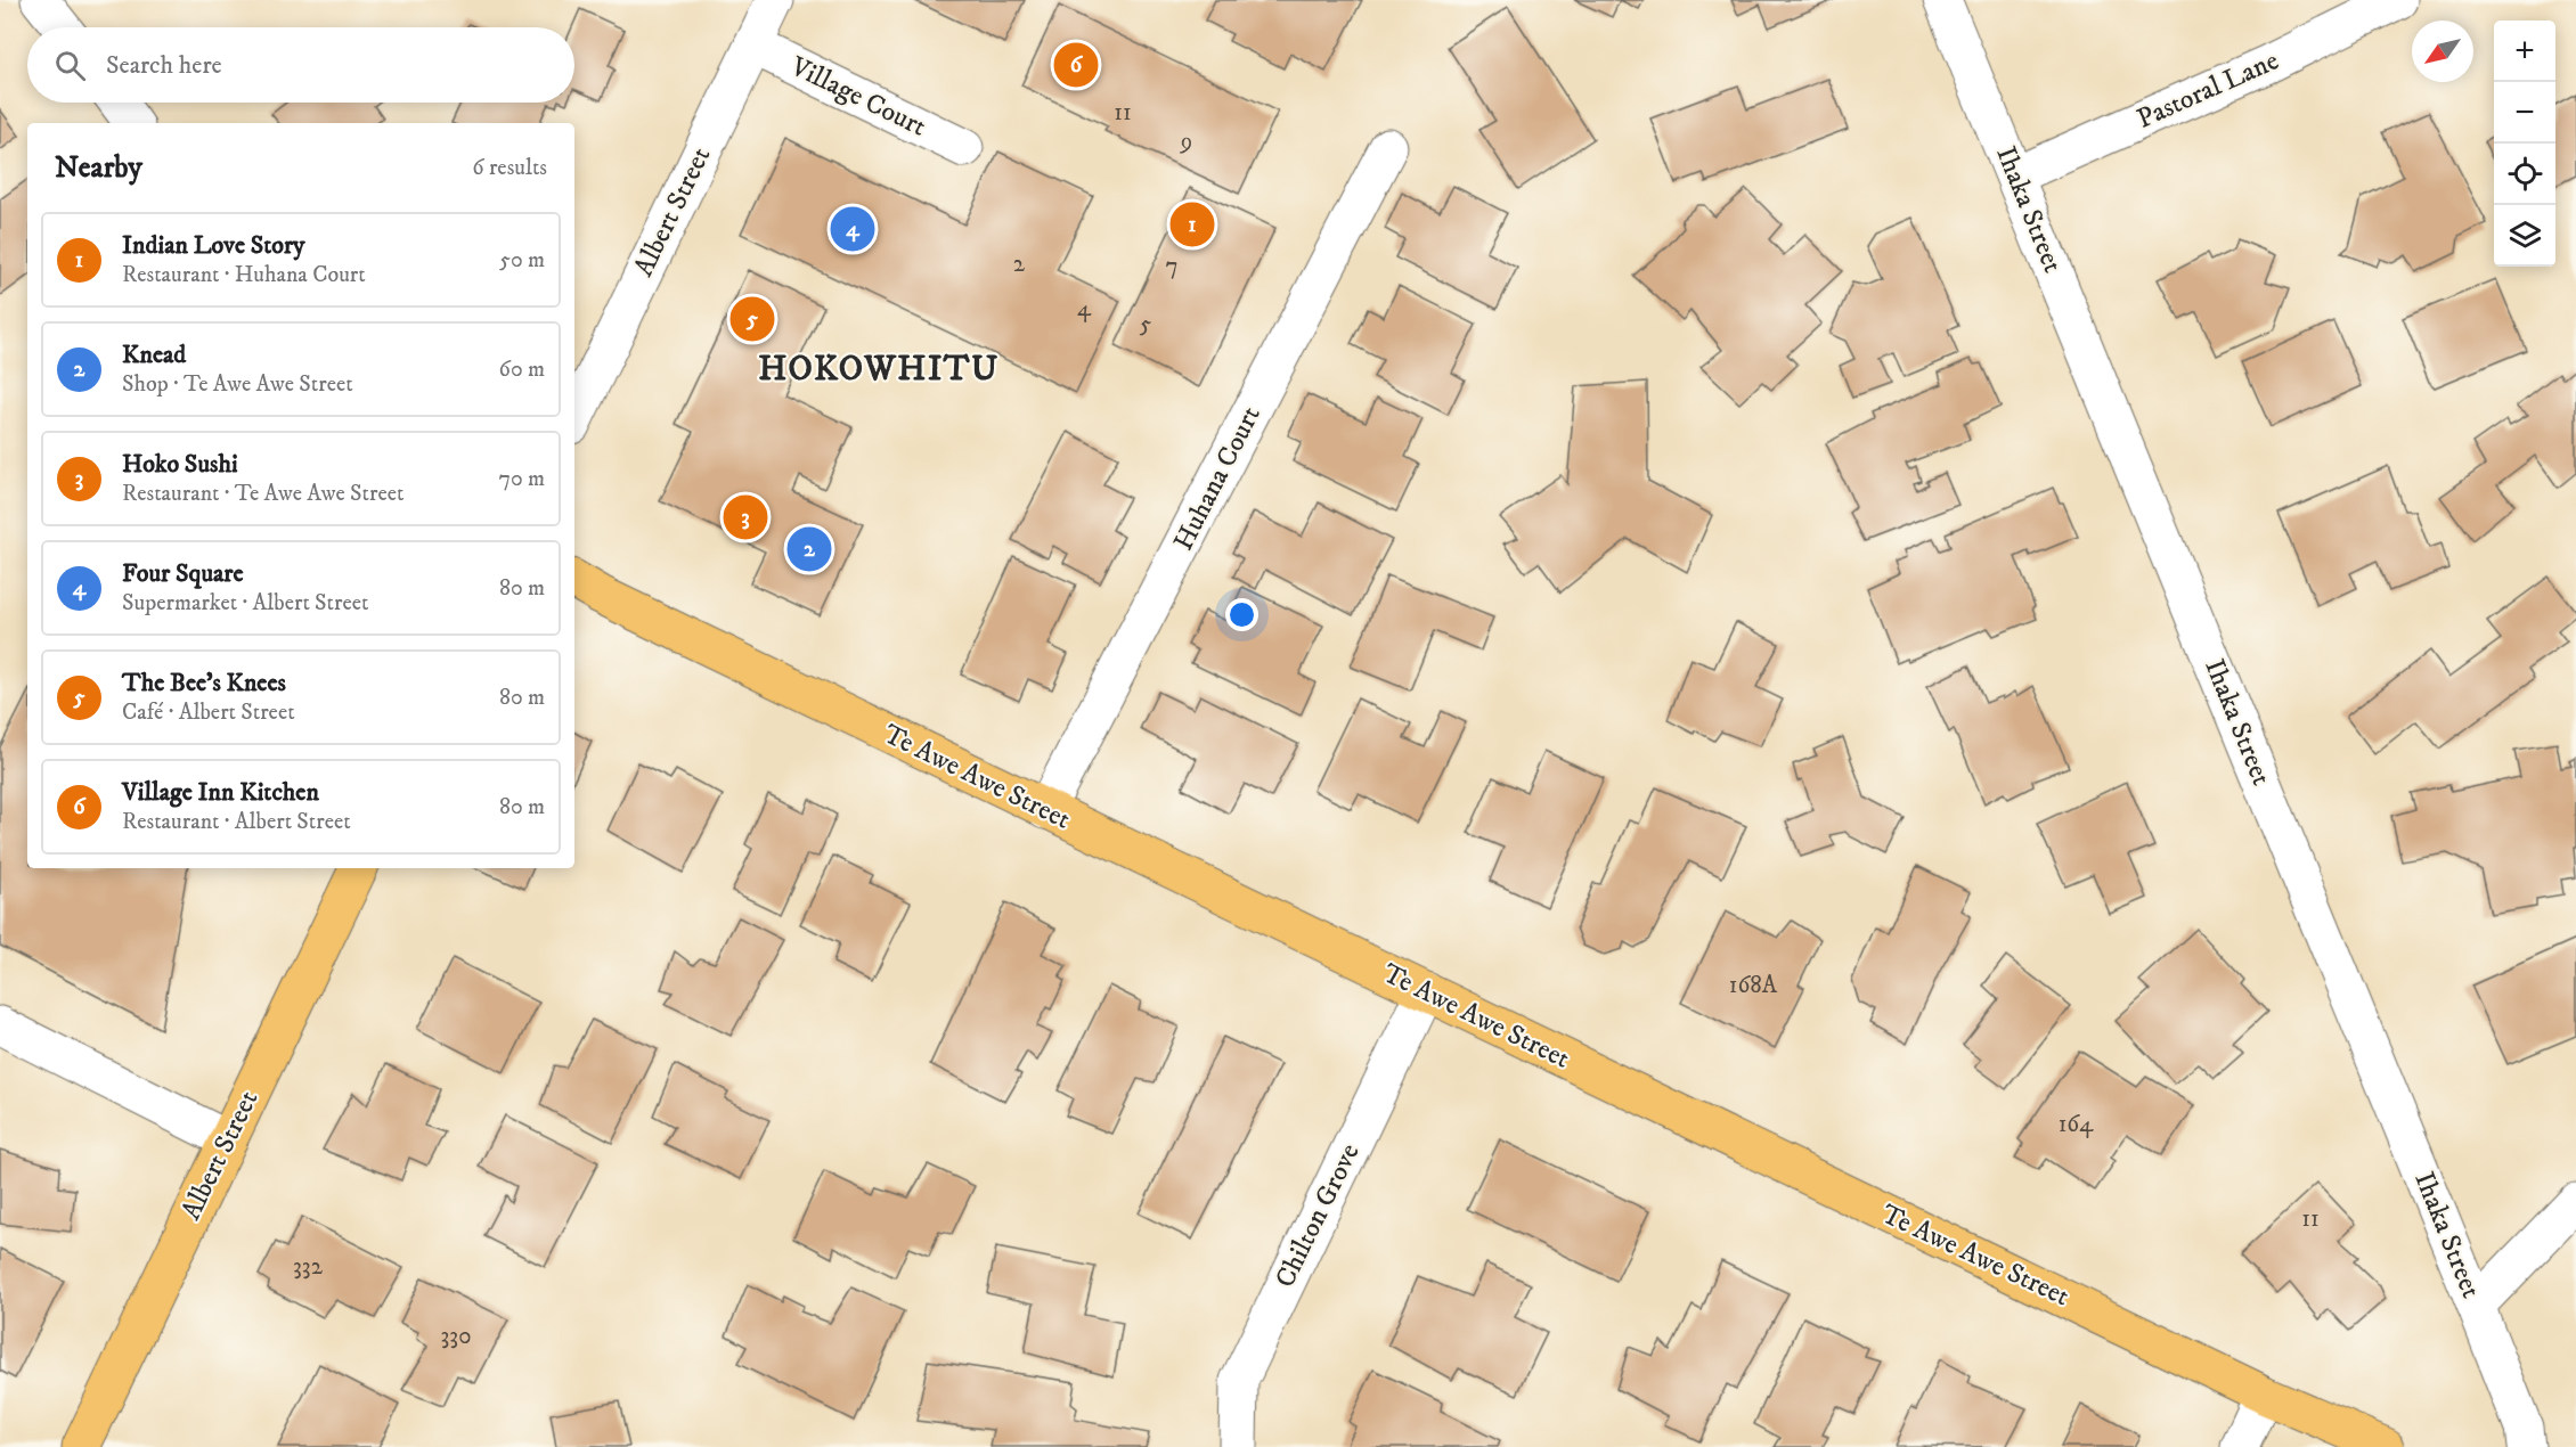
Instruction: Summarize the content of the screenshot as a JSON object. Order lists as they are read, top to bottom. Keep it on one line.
{"streets":{"main road":["Albert Street","Te Awe Awe Street"],"street":["Pastoral Lane","Village Court","Ihaka Street","Huhana Court","Chilton Grove"]},"crossings":[["Pastoral Lane","Ihaka Street"],["Village Court","Albert Street"],["Huhana Court","Te Awe Awe Street"],["Te Awe Awe Street","Chilton Grove"]],"districts":["HOKOWHITU"],"house_numbers":["11","9","2","7","4","5","168A","164","11","332","330"],"north":"bottom left","page":{"map_buttons":["+","−"],"search":"Search here","pins":["6","1","4","5","3","2"],"heading":["Nearby","6 results"],"list":[{"mark":"1","name":"Indian Love Story","note":"Restaurant · Huhana Court","value":"50 m"},{"mark":"2","name":"Knead","note":"Shop · Te Awe Awe Street","value":"60 m"},{"mark":"3","name":"Hoko Sushi","note":"Restaurant · Te Awe Awe Street","value":"70 m"},{"mark":"4","name":"Four Square","note":"Supermarket · Albert Street","value":"80 m"},{"mark":"5","name":"The Bee's Knees","note":"Café · Albert Street","value":"80 m"},{"mark":"6","name":"Village Inn Kitchen","note":"Restaurant · Albert Street","value":"80 m"}]}}
